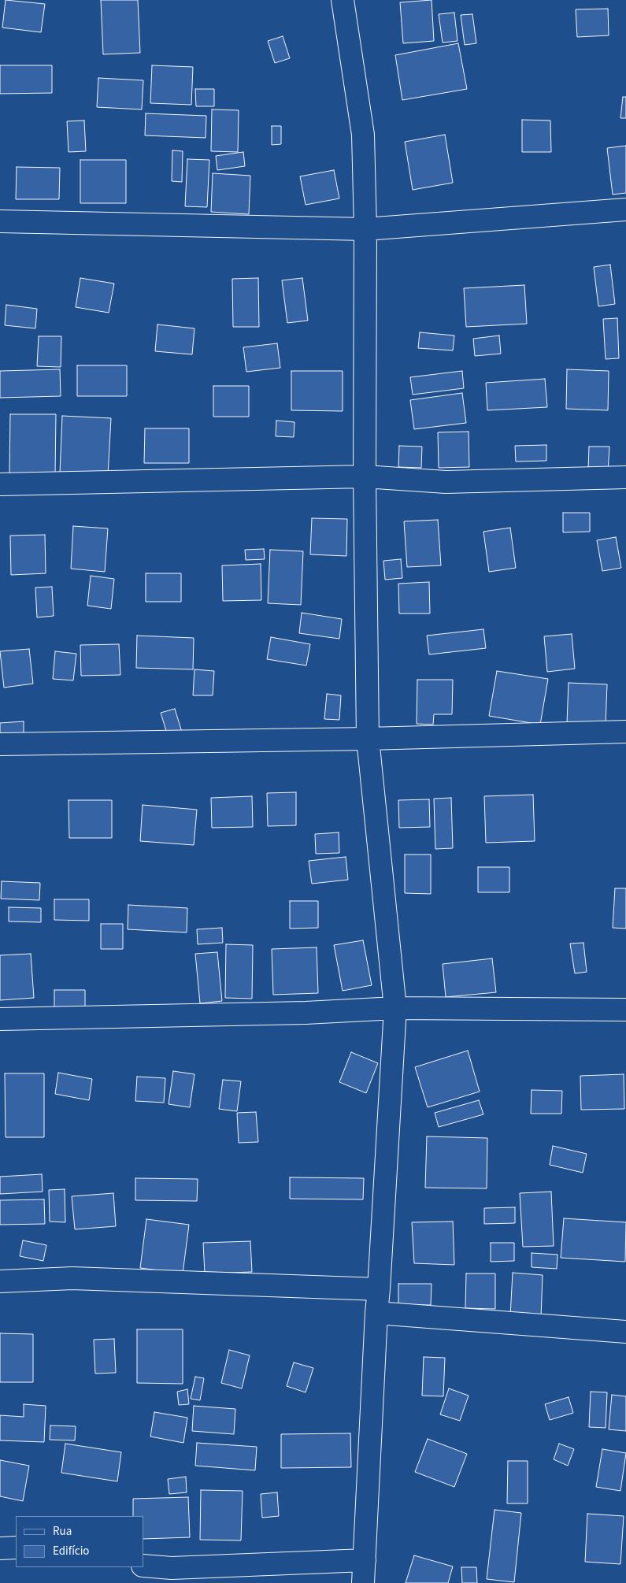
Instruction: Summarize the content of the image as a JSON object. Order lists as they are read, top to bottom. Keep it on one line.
{"legend":["Rua","Edifício"]}
